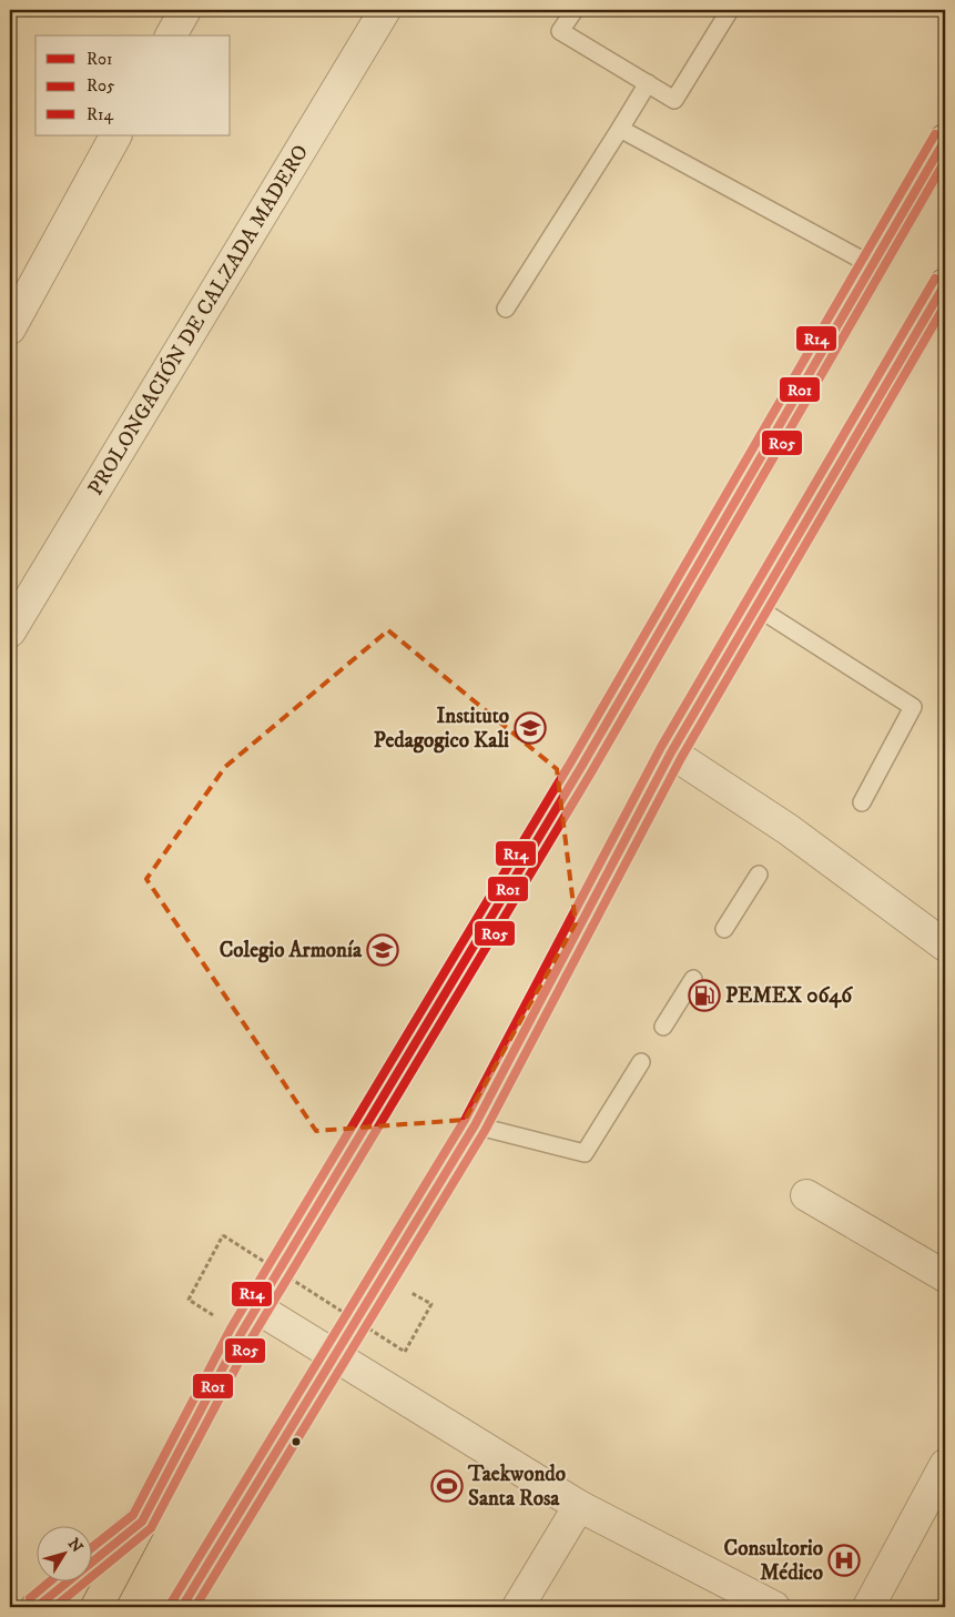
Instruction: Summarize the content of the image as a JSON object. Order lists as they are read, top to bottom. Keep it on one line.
{"streets":{"street":["PROLONGACIÓN DE CALZADA MADERO"]},"places":{"school or university":["Instituto Pedagogico Kali","Colegio Armonía"],"fuel station":["PEMEX 0646"],"sports":["Taekwondo Santa Rosa"],"hospital":["Consultorio Médico"]},"lines":["transit line R14","transit line R01","transit line R05"],"legend":["R01","R05","R14"],"north":"top right"}
